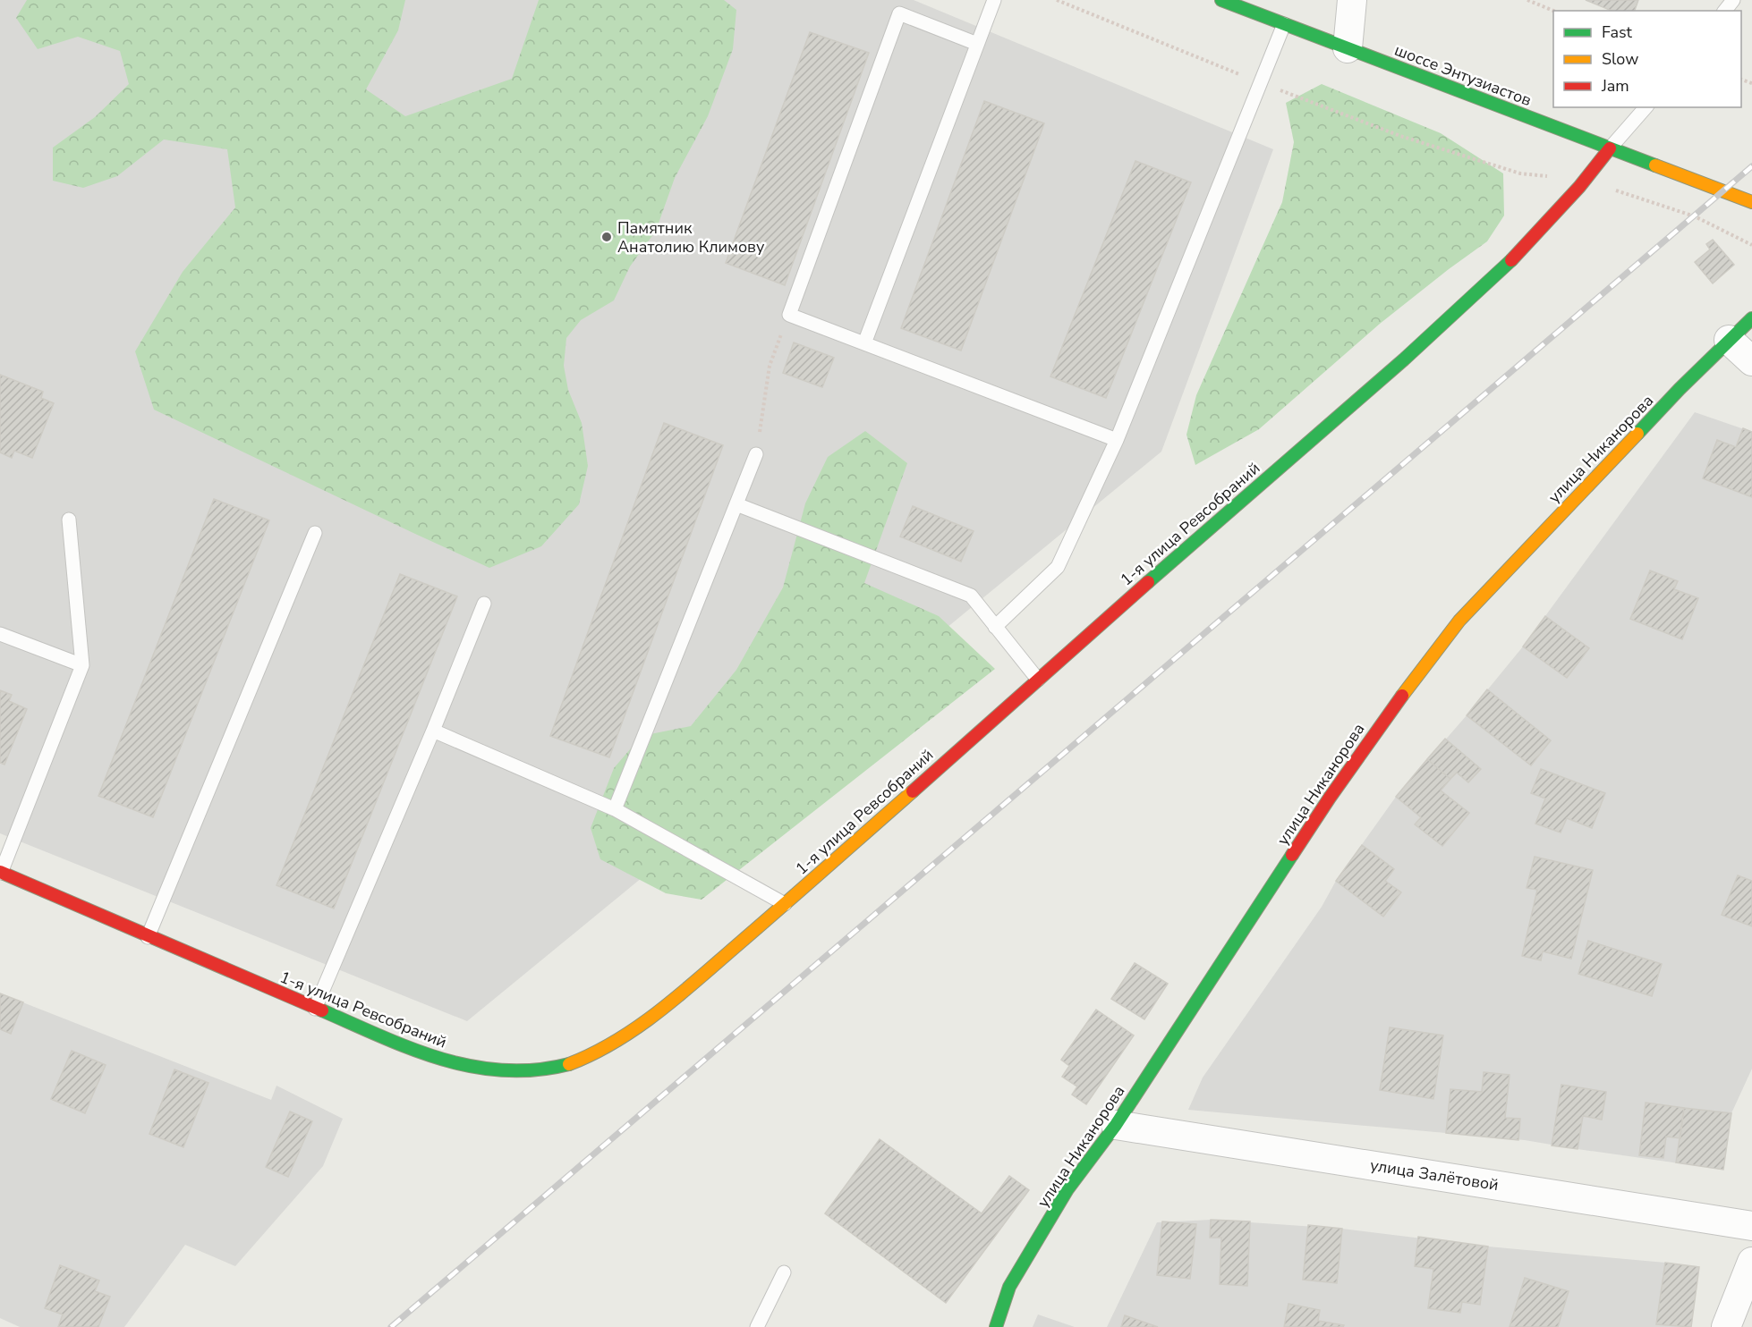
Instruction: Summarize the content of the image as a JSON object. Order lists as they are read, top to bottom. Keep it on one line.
{"streets":{"street":["шоссе Энтузиастов","улица Никанорова","1-я улица Ревсобраний","улица Залётовой"]},"crossings":[["шоссе Энтузиастов","1-я улица Ревсобраний"],["улица Никанорова","улица Залётовой"]],"places":["Памятник Анатолию Климову"],"legend":["Fast","Slow","Jam"]}
